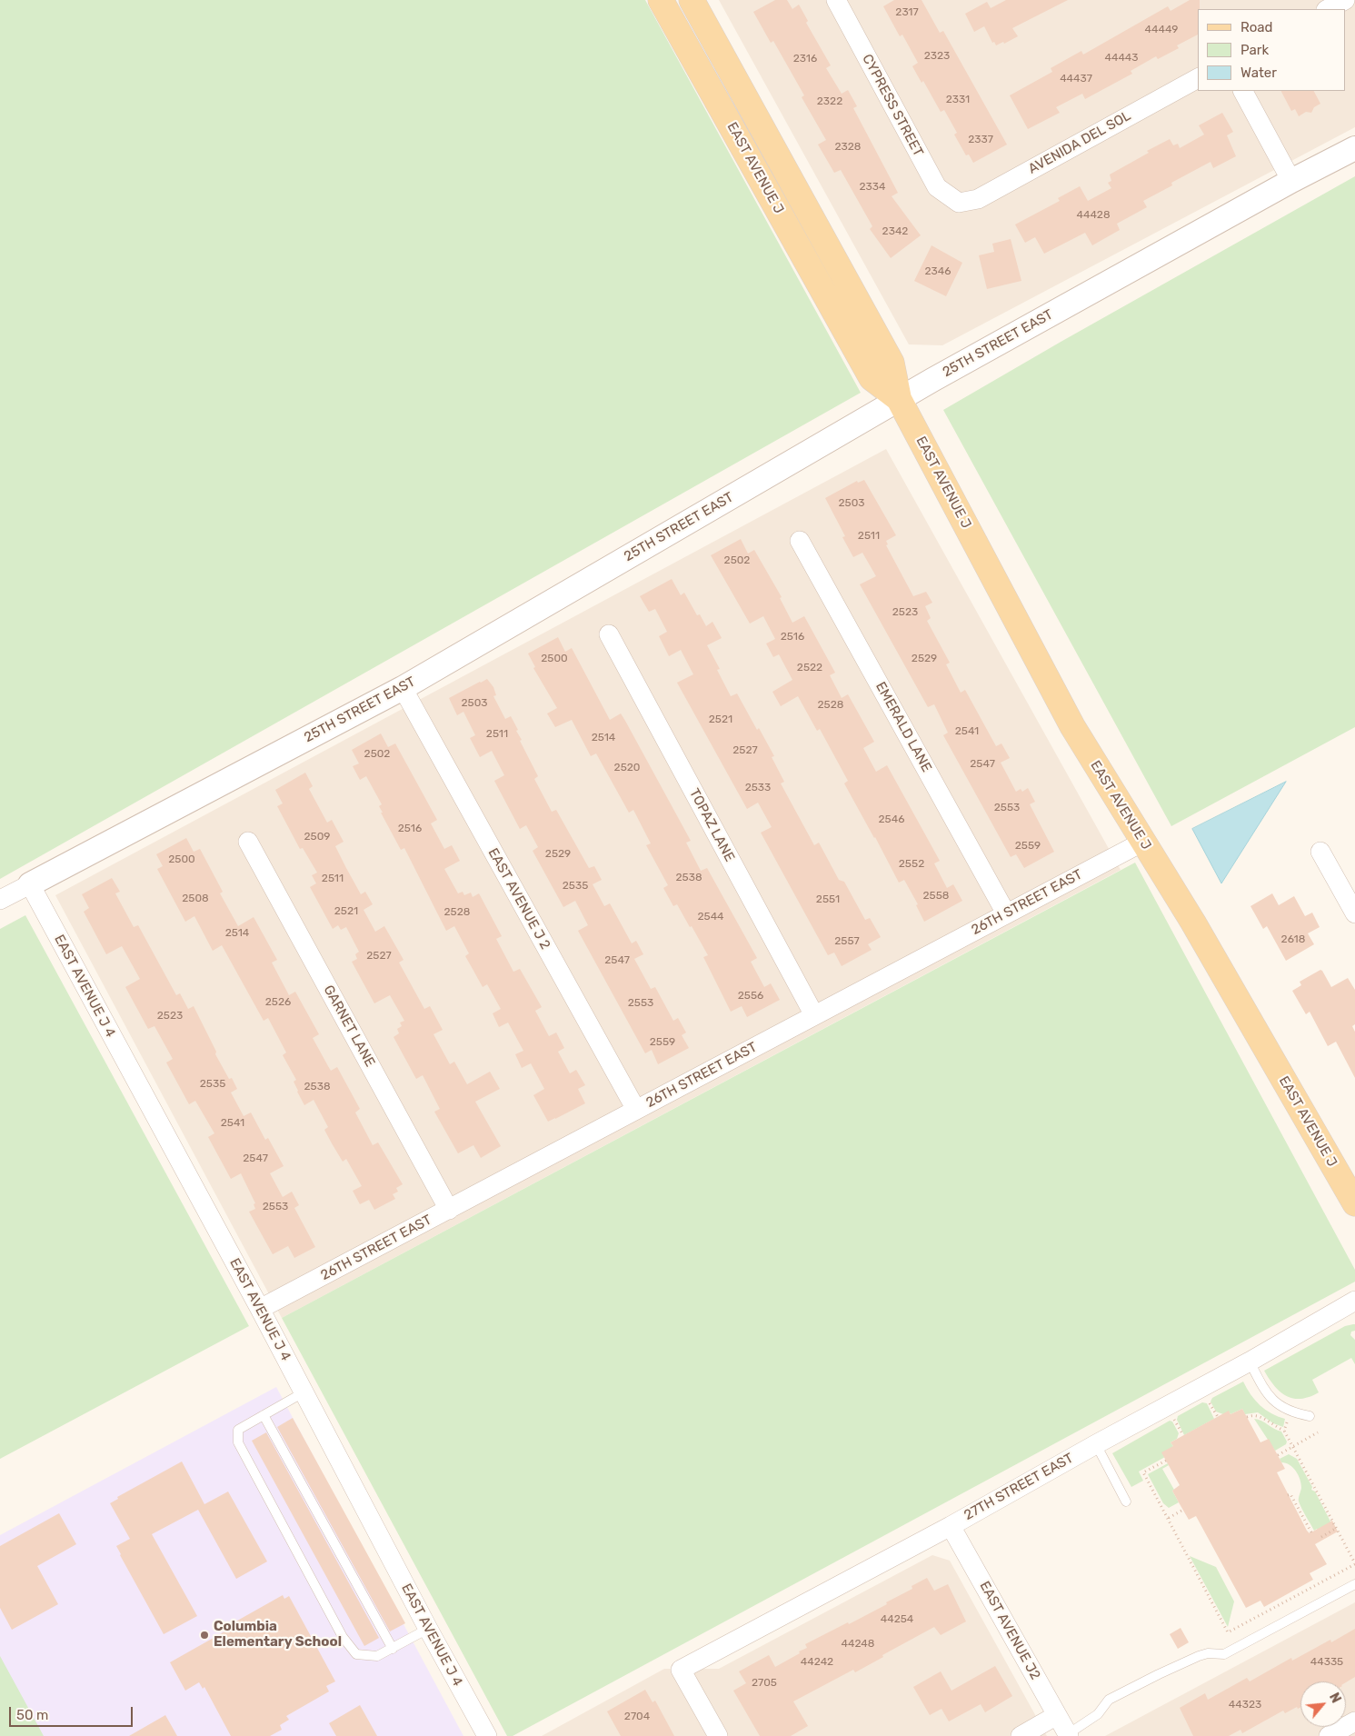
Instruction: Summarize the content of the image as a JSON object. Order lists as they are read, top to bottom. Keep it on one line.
{"streets":{"main road":["EAST AVENUE J"],"street":["CYPRESS STREET","AVENIDA DEL SOL","25TH STREET EAST","EMERALD LANE","TOPAZ LANE","EAST AVENUE J 2","26TH STREET EAST","EAST AVENUE J 4","GARNET LANE","27TH STREET EAST","EAST AVENUE J2"]},"crossings":[["CYPRESS STREET","AVENIDA DEL SOL"],["EAST AVENUE J","25TH STREET EAST"],["EAST AVENUE J","26TH STREET EAST"],["25TH STREET EAST","EAST AVENUE J 2"],["25TH STREET EAST","EAST AVENUE J 4"],["EMERALD LANE","26TH STREET EAST"],["TOPAZ LANE","26TH STREET EAST"],["EAST AVENUE J 2","26TH STREET EAST"],["26TH STREET EAST","EAST AVENUE J 4"],["26TH STREET EAST","GARNET LANE"],["27TH STREET EAST","EAST AVENUE J2"]],"places":["Columbia Elementary School"],"house_numbers":["2317","44449","2323","44443","2316","44437","2331","2322","2337","2328","2334","44428","2342","2346","2503","2511","2502","2523","2516","2500","2529","2522","2503","2528","2521","2541","2511","2514","2527","2502","2547","2520","2533","2553","2546","2516","2509","2559","2529","2500","2552","2538","2511","2535","2558","2508","2551","2521","2528","2544","2514","2618","2557","2527","2547","2556","2526","2553","2523","2559","2535","2538","2541","2547","2553","44254","44248","44242","44335","2705","44323","2704"],"legend":["Road","Park","Water"],"scale_bar":"50 m","north":"top right"}
